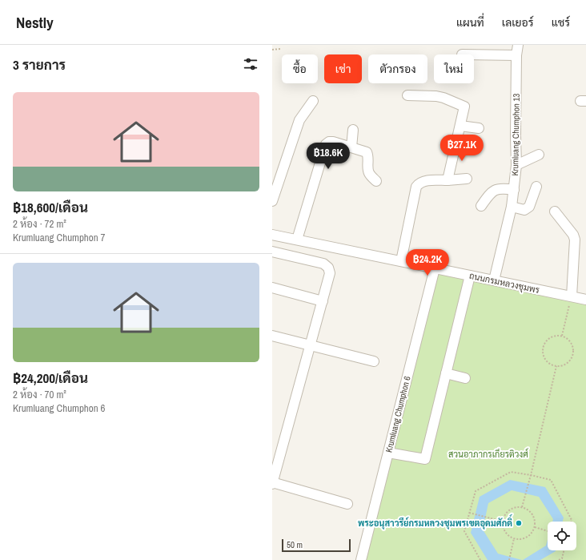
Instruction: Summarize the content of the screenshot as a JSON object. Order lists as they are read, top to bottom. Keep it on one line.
{"streets":{"street":["Krumluang Chumphon 13","ถนนกรมหลวงชุมพร","Krumluang Chumphon 6"]},"crossings":[["Krumluang Chumphon 13","ถนนกรมหลวงชุมพร"],["ถนนกรมหลวงชุมพร","Krumluang Chumphon 6"]],"parks":["สวนอาภากรเกียรติวงศ์"],"places":["พระอนุสาวรีย์กรมหลวงชุมพรเขตอุดมศักดิ์"],"scale_bar":"50 m","page":{"header":"Nestly","nav":["แผนที่","เลเยอร์","แชร์"],"heading":"3 รายการ","chip":["ซื้อ","เช่า","ตัวกรอง","ใหม่"],"list":[{"name":"฿18,600/เดือน","note":"2 ห้อง · 72 m² · Krumluang Chumphon 7"},{"name":"฿24,200/เดือน","note":"2 ห้อง · 70 m² · Krumluang Chumphon 6"}],"price":["฿27.1K","฿18.6K","฿24.2K"],"scale":"50 m"}}
